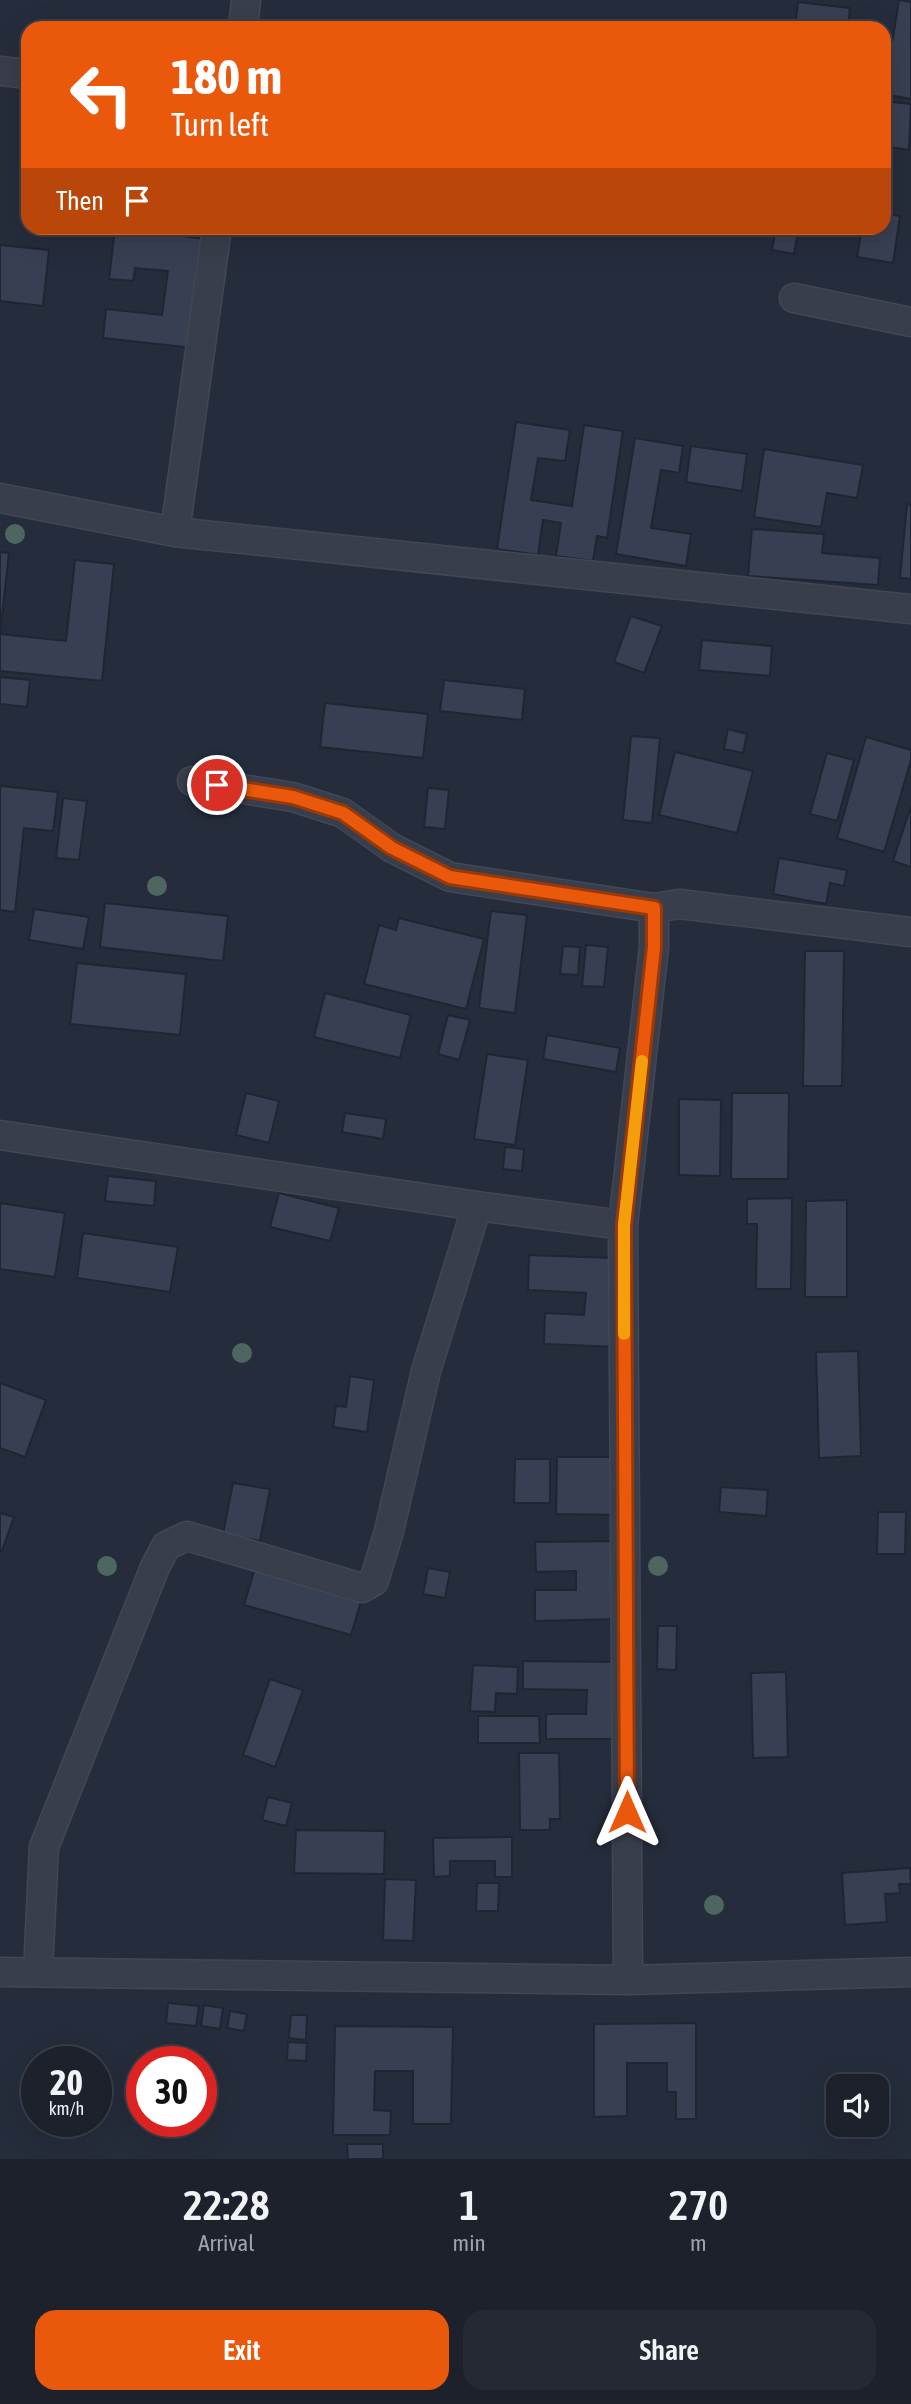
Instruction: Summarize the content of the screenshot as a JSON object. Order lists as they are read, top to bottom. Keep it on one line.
{"page":{"turn":["180 m","Turn left"],"then":"Then","speed":"20 km/h","limit":"30","eta":["22:28","Arrival","1","min","270","m"],"buttons":["Exit","Share"]}}
